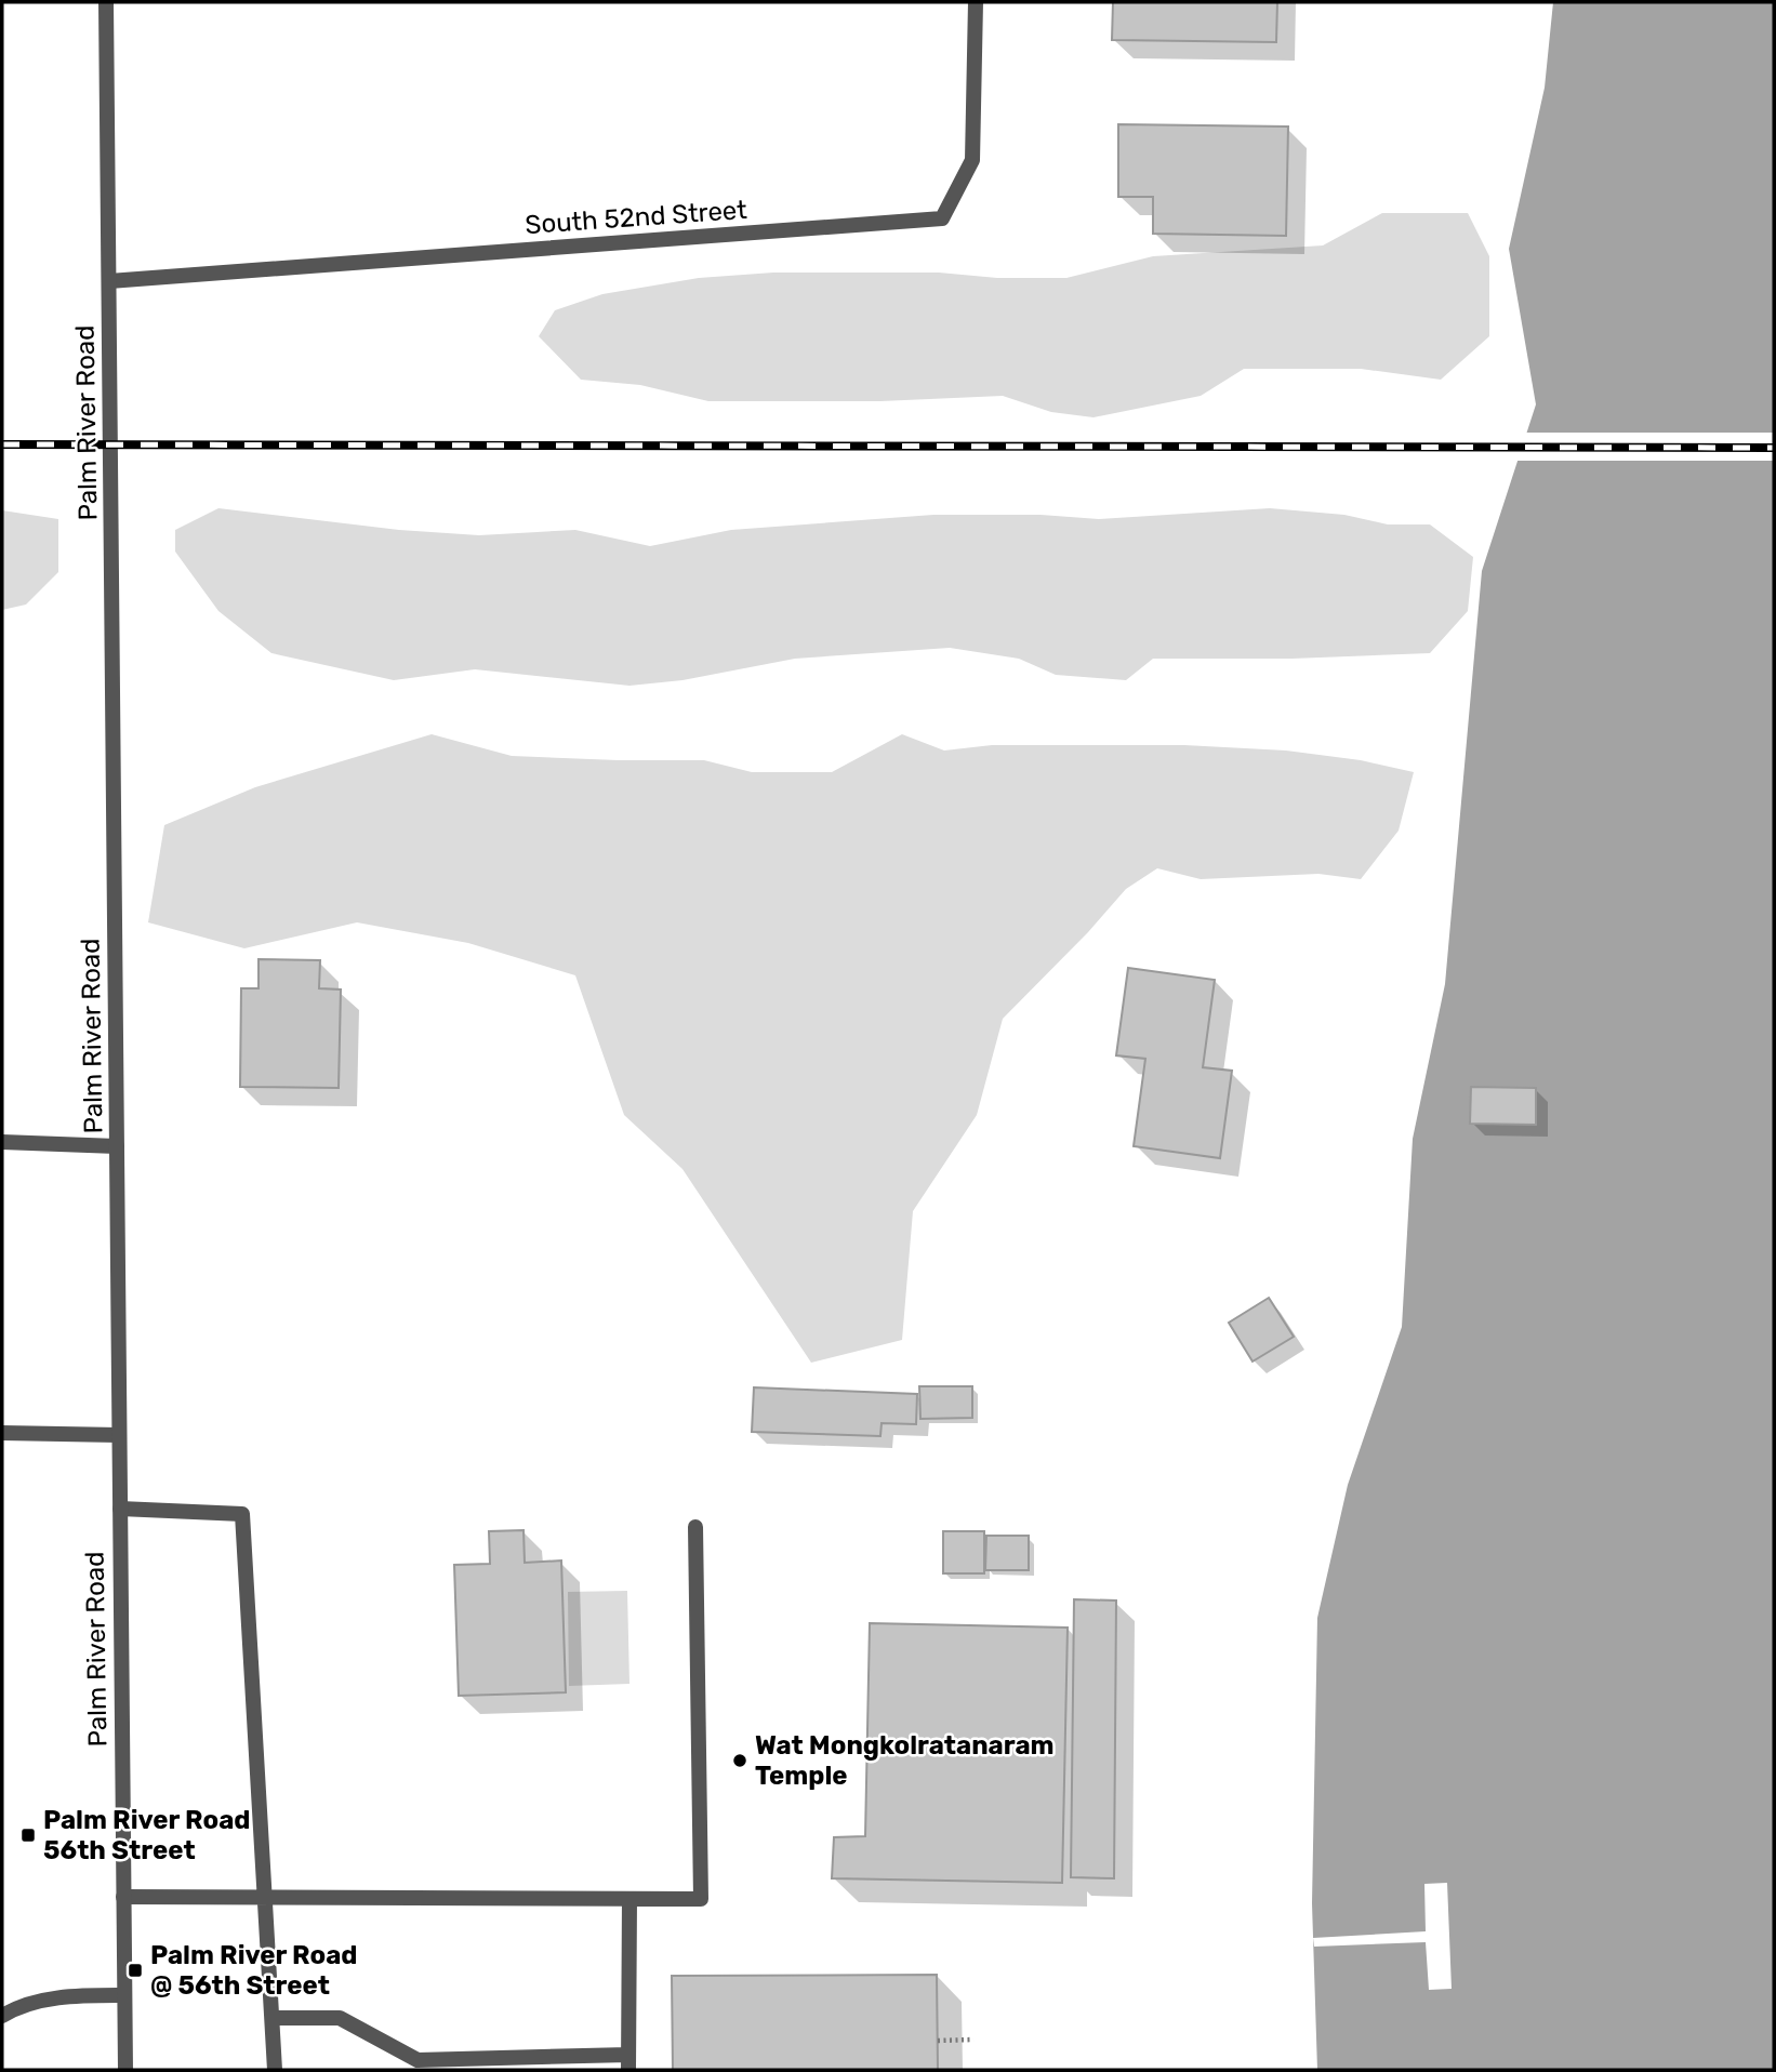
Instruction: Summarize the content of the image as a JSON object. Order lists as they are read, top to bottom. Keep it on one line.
{"streets":{"street":["South 52nd Street","Palm River Road"]},"crossings":[["South 52nd Street","Palm River Road"]],"places":{"other":["Wat Mongkolratanaram Temple"],"transit":["Palm River Road 56th Street","Palm River Road @ 56th Street"]}}
